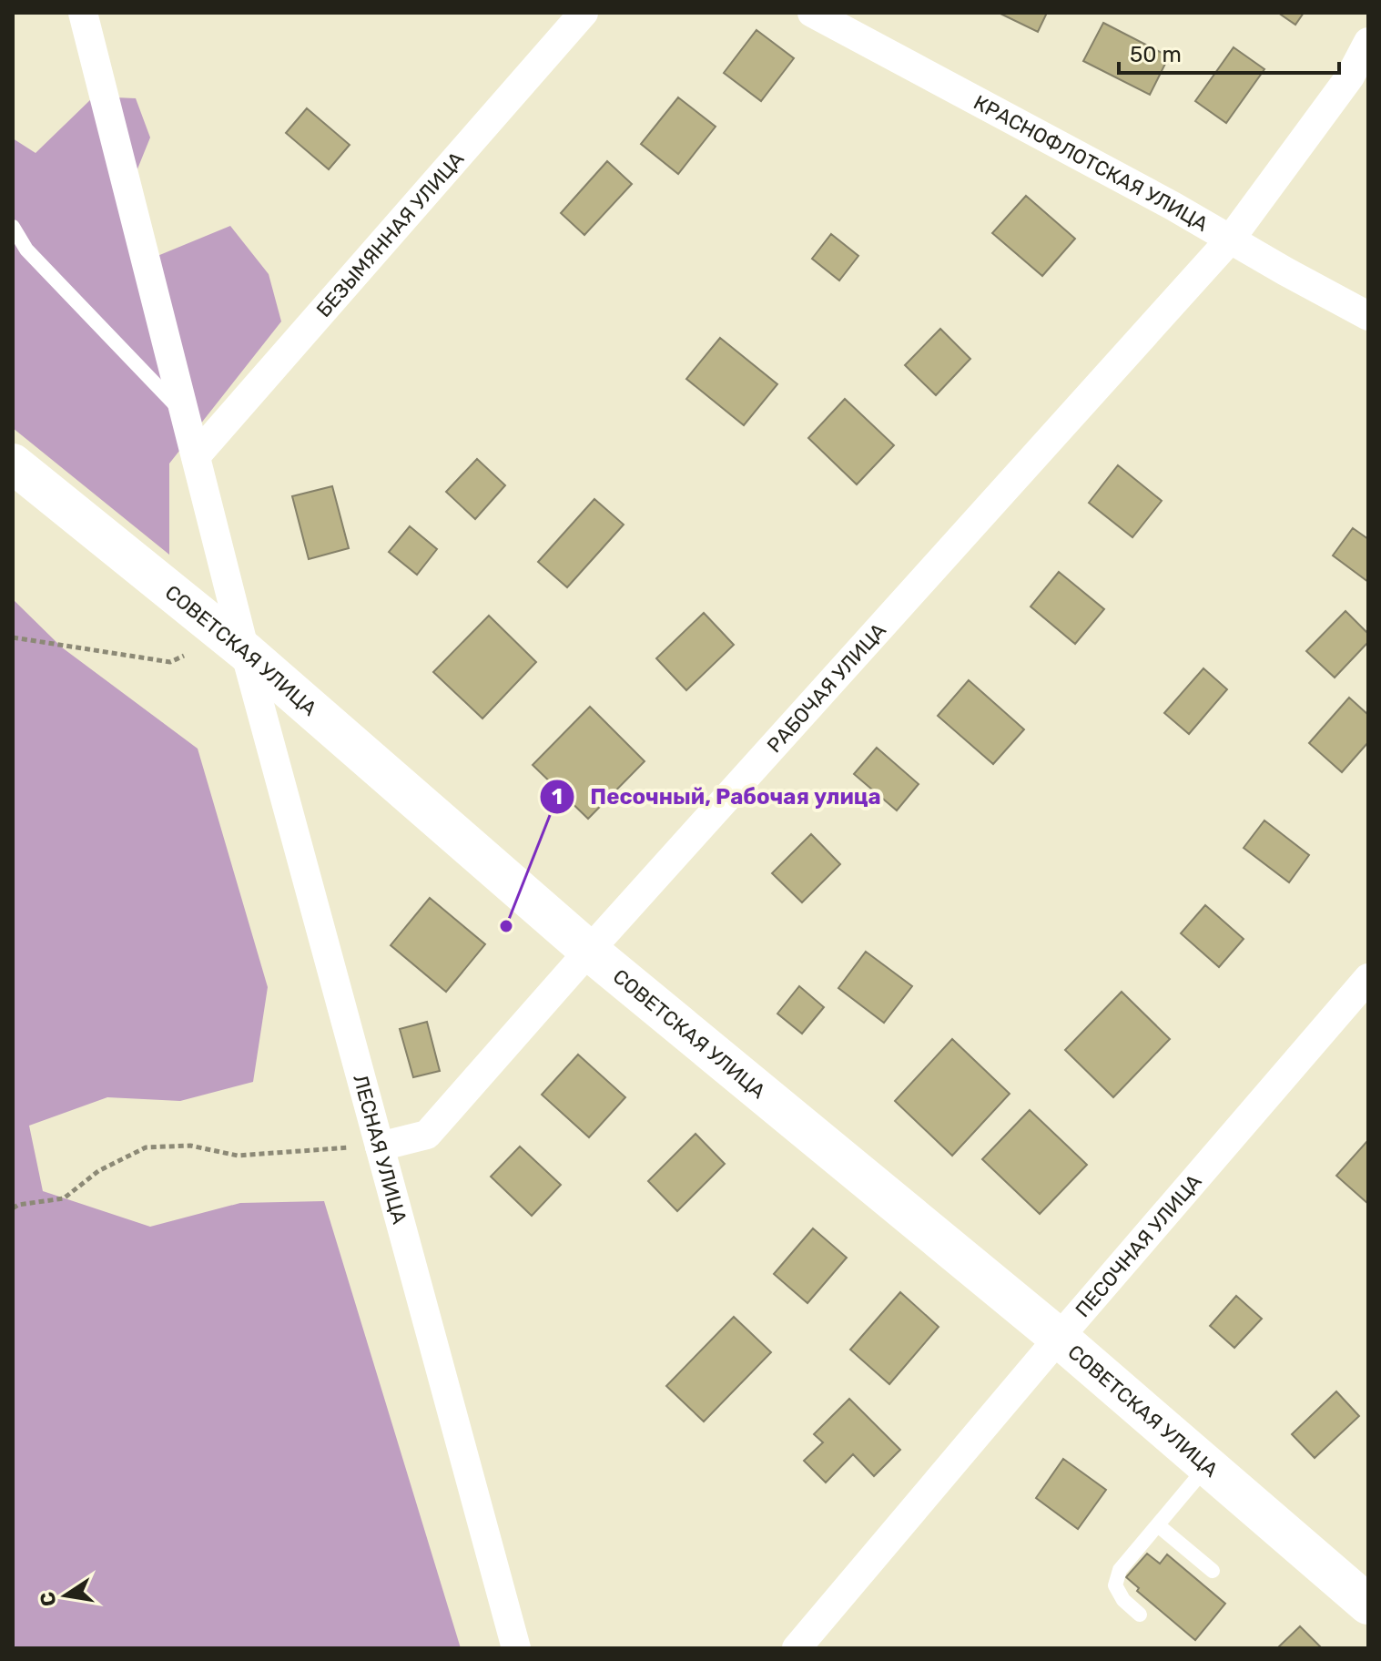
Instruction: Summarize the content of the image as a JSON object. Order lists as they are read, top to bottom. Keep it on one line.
{"streets":{"main road":["СОВЕТСКАЯ УЛИЦА"],"street":["КРАСНОФЛОТСКАЯ УЛИЦА","БЕЗЫМЯННАЯ УЛИЦА","РАБОЧАЯ УЛИЦА","ЛЕСНАЯ УЛИЦА","ПЕСОЧНАЯ УЛИЦА"]},"crossings":[["КРАСНОФЛОТСКАЯ УЛИЦА","РАБОЧАЯ УЛИЦА"],["БЕЗЫМЯННАЯ УЛИЦА","ЛЕСНАЯ УЛИЦА"],["СОВЕТСКАЯ УЛИЦА","РАБОЧАЯ УЛИЦА"],["СОВЕТСКАЯ УЛИЦА","ЛЕСНАЯ УЛИЦА"],["СОВЕТСКАЯ УЛИЦА","ПЕСОЧНАЯ УЛИЦА"],["РАБОЧАЯ УЛИЦА","ЛЕСНАЯ УЛИЦА"]],"places":["Песочный, Рабочая улица"],"scale_bar":"50 m","north":"left"}
